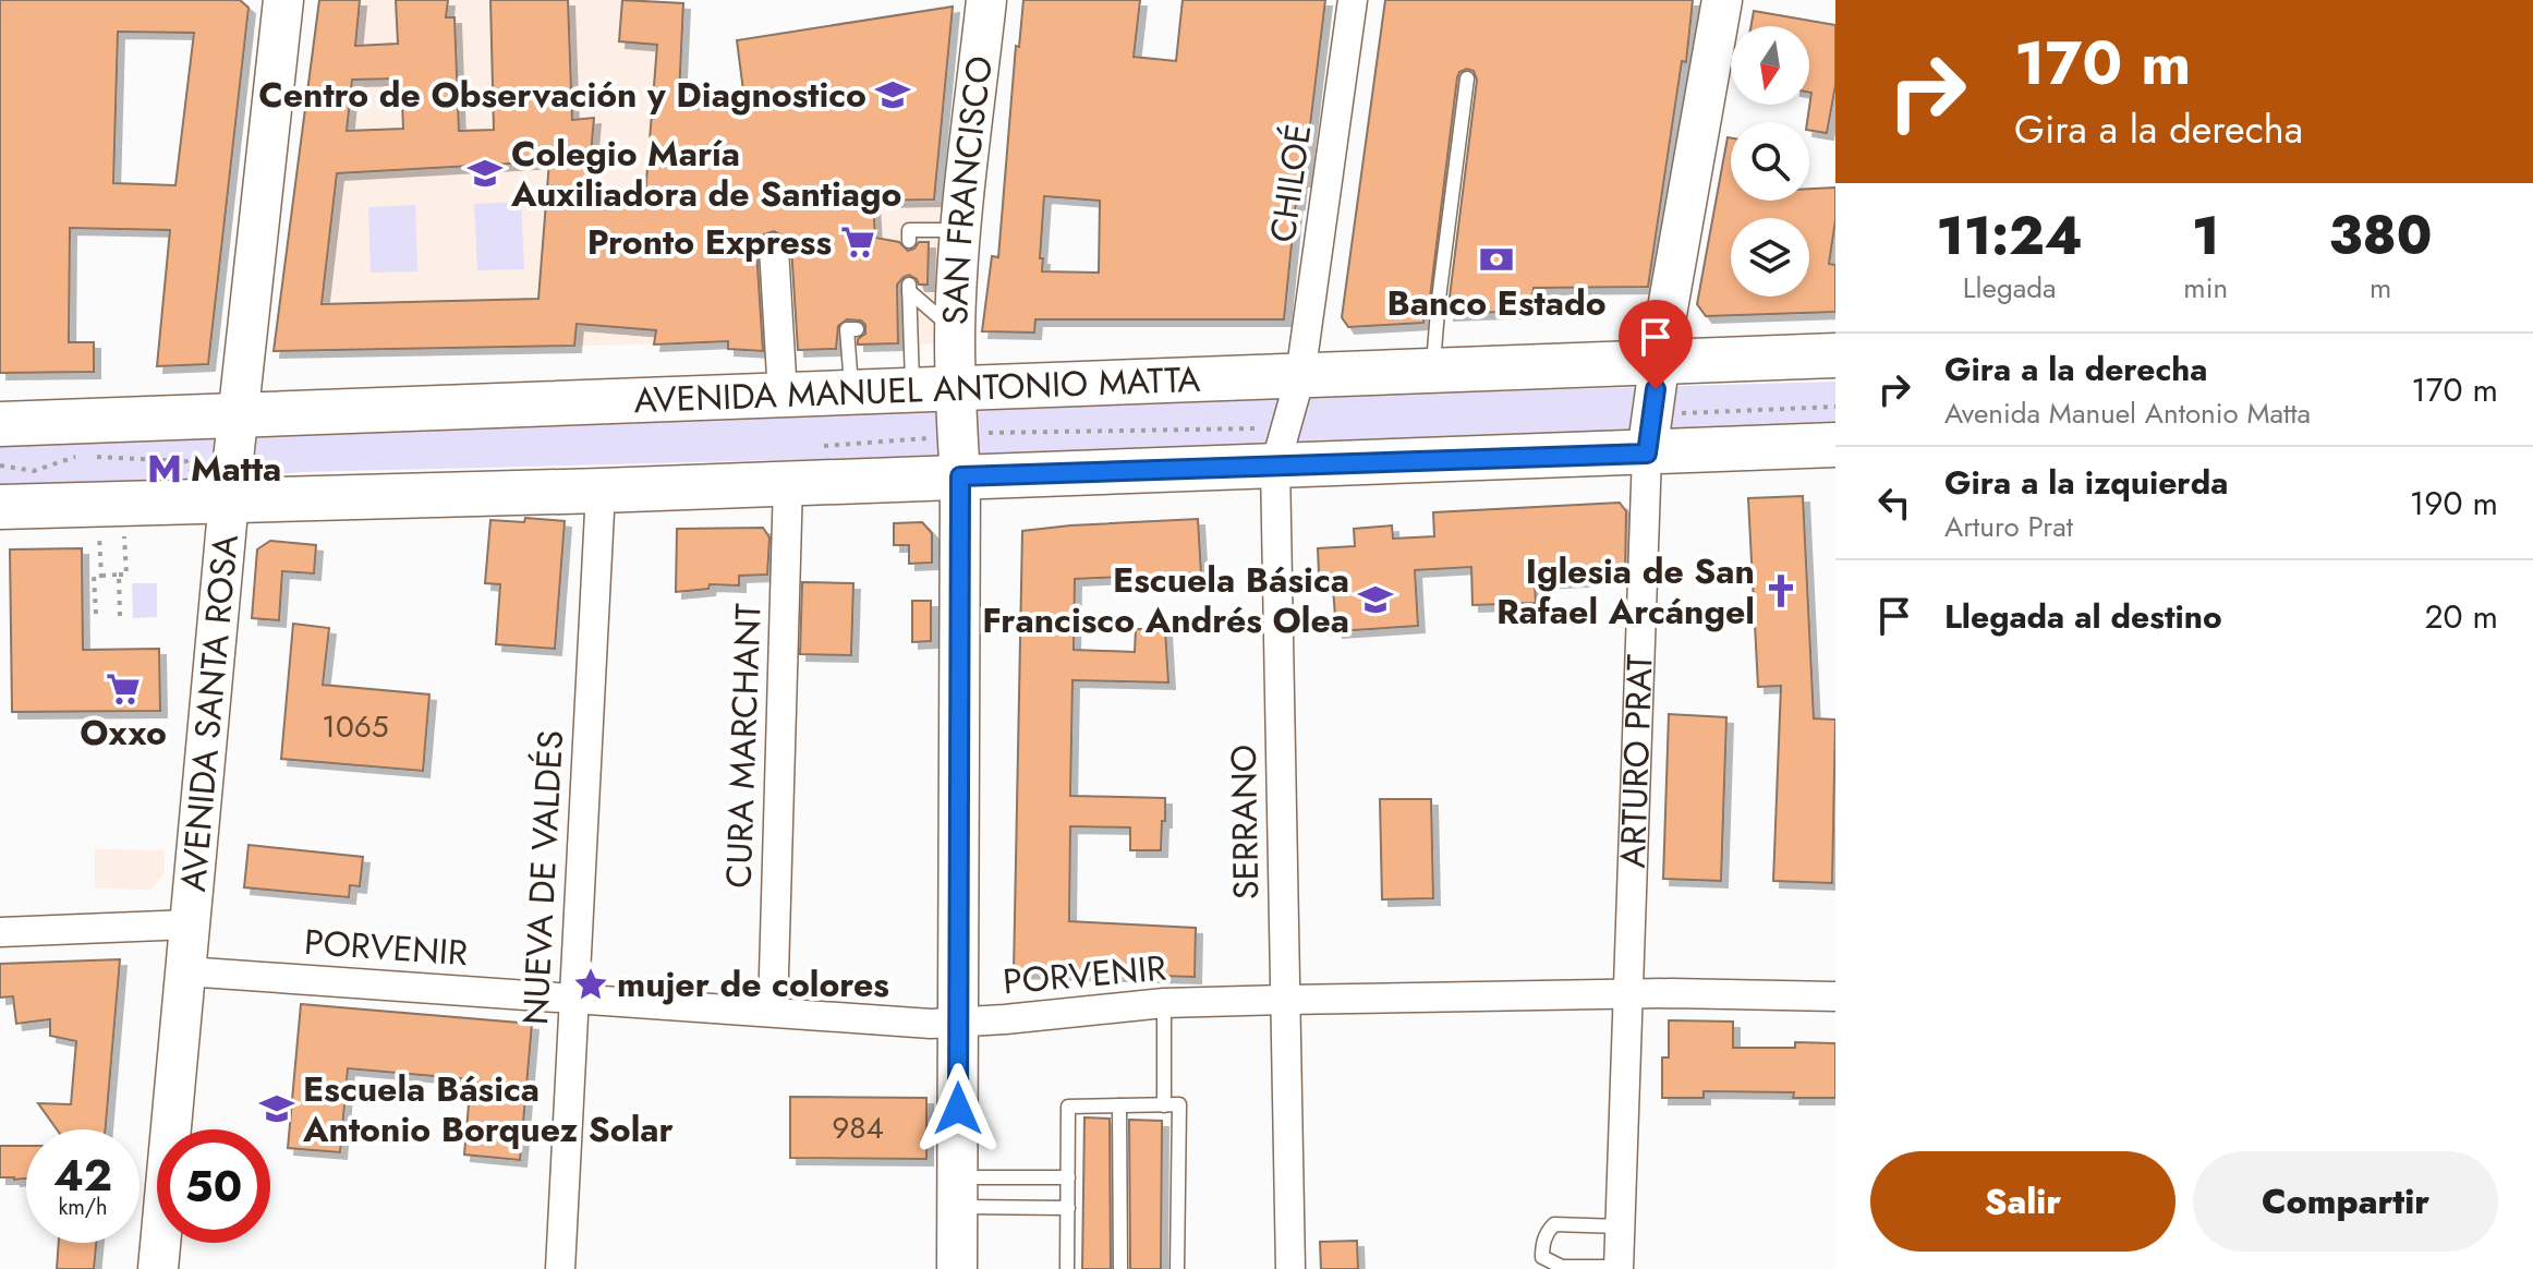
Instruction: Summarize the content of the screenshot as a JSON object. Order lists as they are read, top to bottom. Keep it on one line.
{"streets":{"main road":["SAN FRANCISCO","AVENIDA MANUEL ANTONIO MATTA","AVENIDA SANTA ROSA","ARTURO PRAT"],"street":["CHILOÉ","CURA MARCHANT","SERRANO","NUEVA DE VALDÉS","PORVENIR"]},"crossings":[["CHILOÉ","AVENIDA MANUEL ANTONIO MATTA"],["CHILOÉ","SERRANO"],["SAN FRANCISCO","AVENIDA MANUEL ANTONIO MATTA"],["SAN FRANCISCO","PORVENIR"],["AVENIDA MANUEL ANTONIO MATTA","AVENIDA SANTA ROSA"],["AVENIDA MANUEL ANTONIO MATTA","ARTURO PRAT"],["AVENIDA MANUEL ANTONIO MATTA","SERRANO"],["AVENIDA SANTA ROSA","PORVENIR"],["CURA MARCHANT","PORVENIR"],["ARTURO PRAT","PORVENIR"],["SERRANO","PORVENIR"],["NUEVA DE VALDÉS","PORVENIR"]],"places":{"school or university":["Centro de Observación y Diagnostico","Colegio María Auxiliadora de Santiago","Escuela Básica Francisco Andrés Olea","Escuela Básica Antonio Borquez Solar"],"supermarket":["Pronto Express","Oxxo"],"bank":["Banco Estado"],"metro station":["Matta"],"church":["Iglesia de San Rafael Arcángel"],"place":["mujer de colores"]},"house_numbers":["1065","984"],"north":"bottom","page":{"turn":["170 m","Gira a la derecha"],"eta":["11:24","Llegada","1","min","380","m"],"list":[{"name":"Gira a la derecha","note":"Avenida Manuel Antonio Matta","value":"170 m"},{"name":"Gira a la izquierda","note":"Arturo Prat","value":"190 m"},{"name":"Llegada al destino","value":"20 m"}],"speed":"42 km/h","limit":"50","buttons":["Salir","Compartir"]}}
